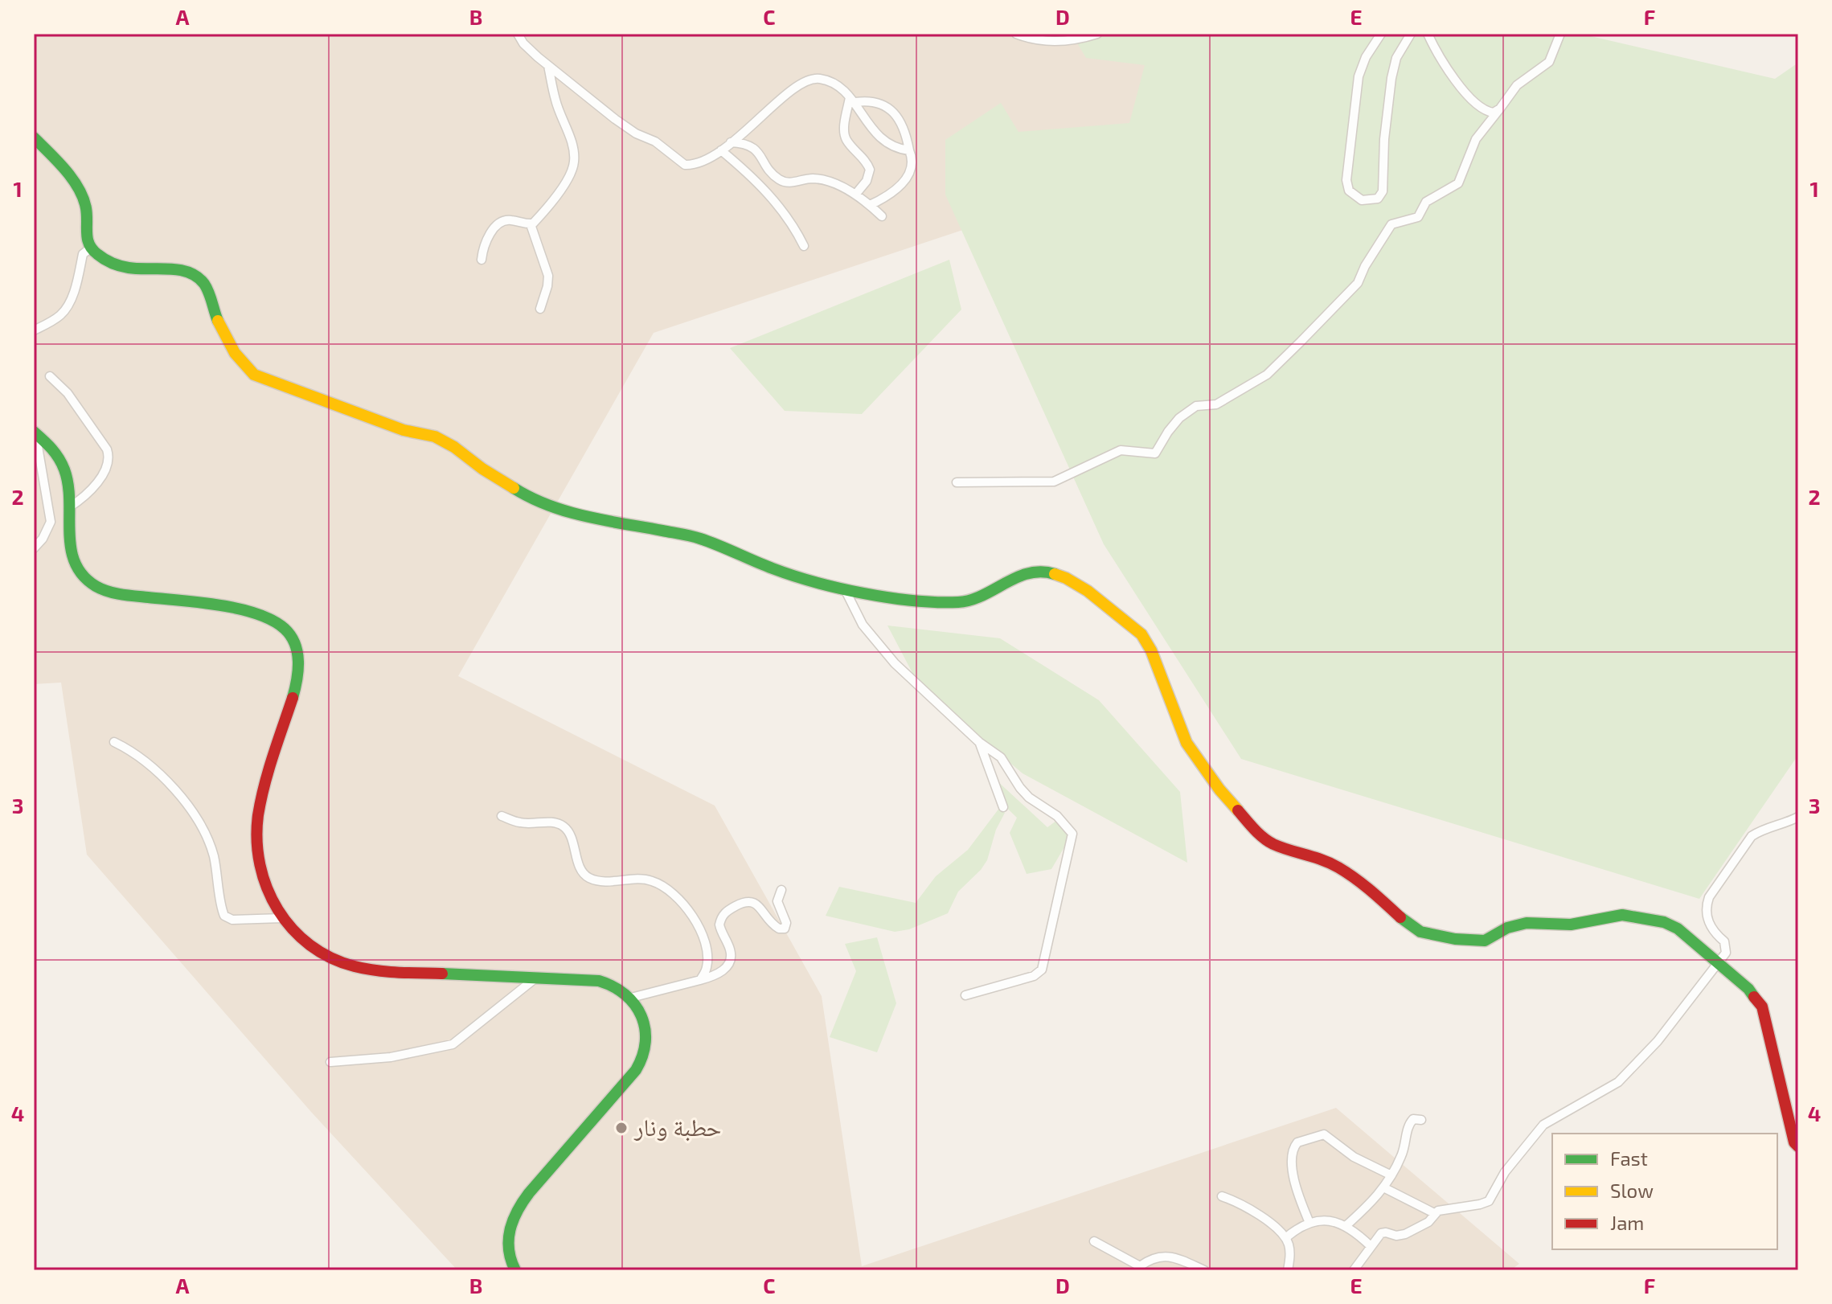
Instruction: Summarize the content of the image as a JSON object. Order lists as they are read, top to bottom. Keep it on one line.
{"places":["حطبة ونار"],"legend":["Fast","Slow","Jam"],"grid":{"columns":["A","B","C","D","E","F"],"rows":["1","2","3","4"]}}
